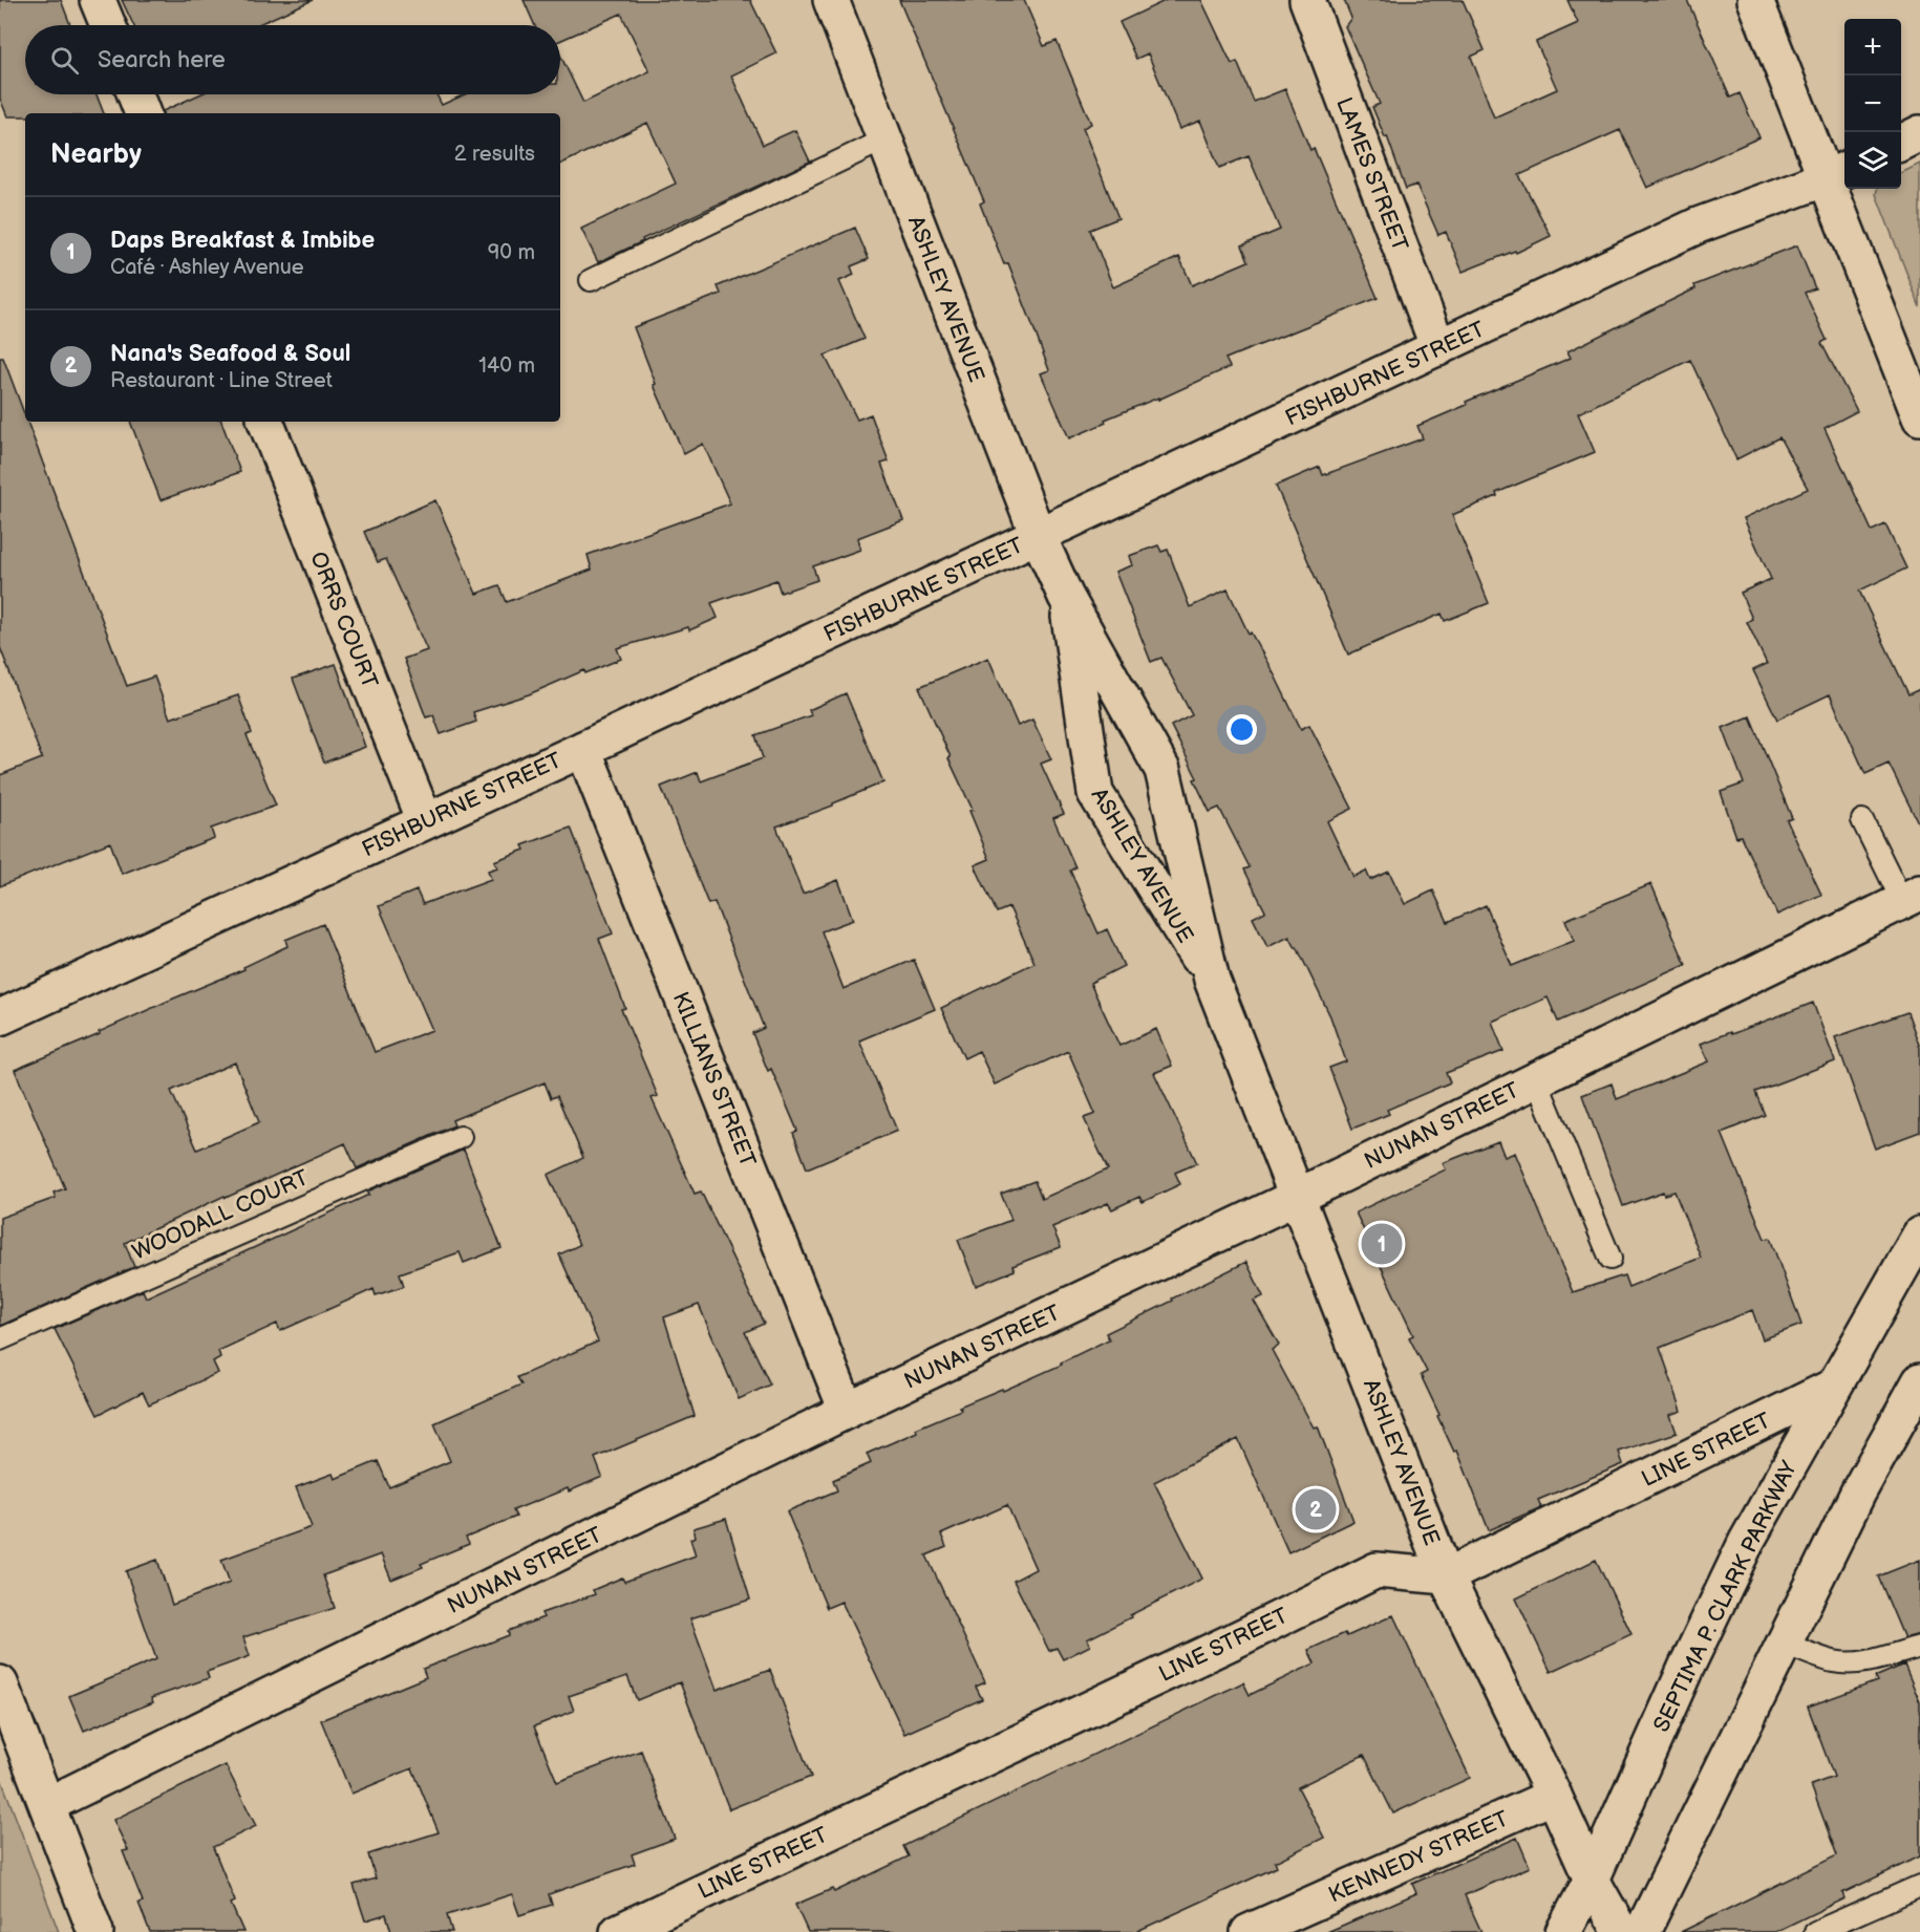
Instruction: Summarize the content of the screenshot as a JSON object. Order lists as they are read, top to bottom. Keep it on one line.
{"streets":{"main road":["LAMES STREET","ASHLEY AVENUE","FISHBURNE STREET","ORRS COURT","KILLIANS STREET","NUNAN STREET","LINE STREET","SEPTIMA P. CLARK PARKWAY","KENNEDY STREET"],"lane":["WOODALL COURT"]},"crossings":[["LAMES STREET","FISHBURNE STREET"],["ASHLEY AVENUE","FISHBURNE STREET"],["ASHLEY AVENUE","NUNAN STREET"],["ASHLEY AVENUE","LINE STREET"],["ASHLEY AVENUE","SEPTIMA P. CLARK PARKWAY"],["ASHLEY AVENUE","KENNEDY STREET"],["FISHBURNE STREET","ORRS COURT"],["FISHBURNE STREET","KILLIANS STREET"],["KILLIANS STREET","NUNAN STREET"],["LINE STREET","SEPTIMA P. CLARK PARKWAY"]],"page":{"map_buttons":["+","−"],"search":"Search here","heading":["Nearby","2 results"],"list":[{"mark":"1","name":"Daps Breakfast & Imbibe","note":"Café · Ashley Avenue","value":"90 m"},{"mark":"2","name":"Nana's Seafood & Soul","note":"Restaurant · Line Street","value":"140 m"}],"pins":["1","2"]}}
